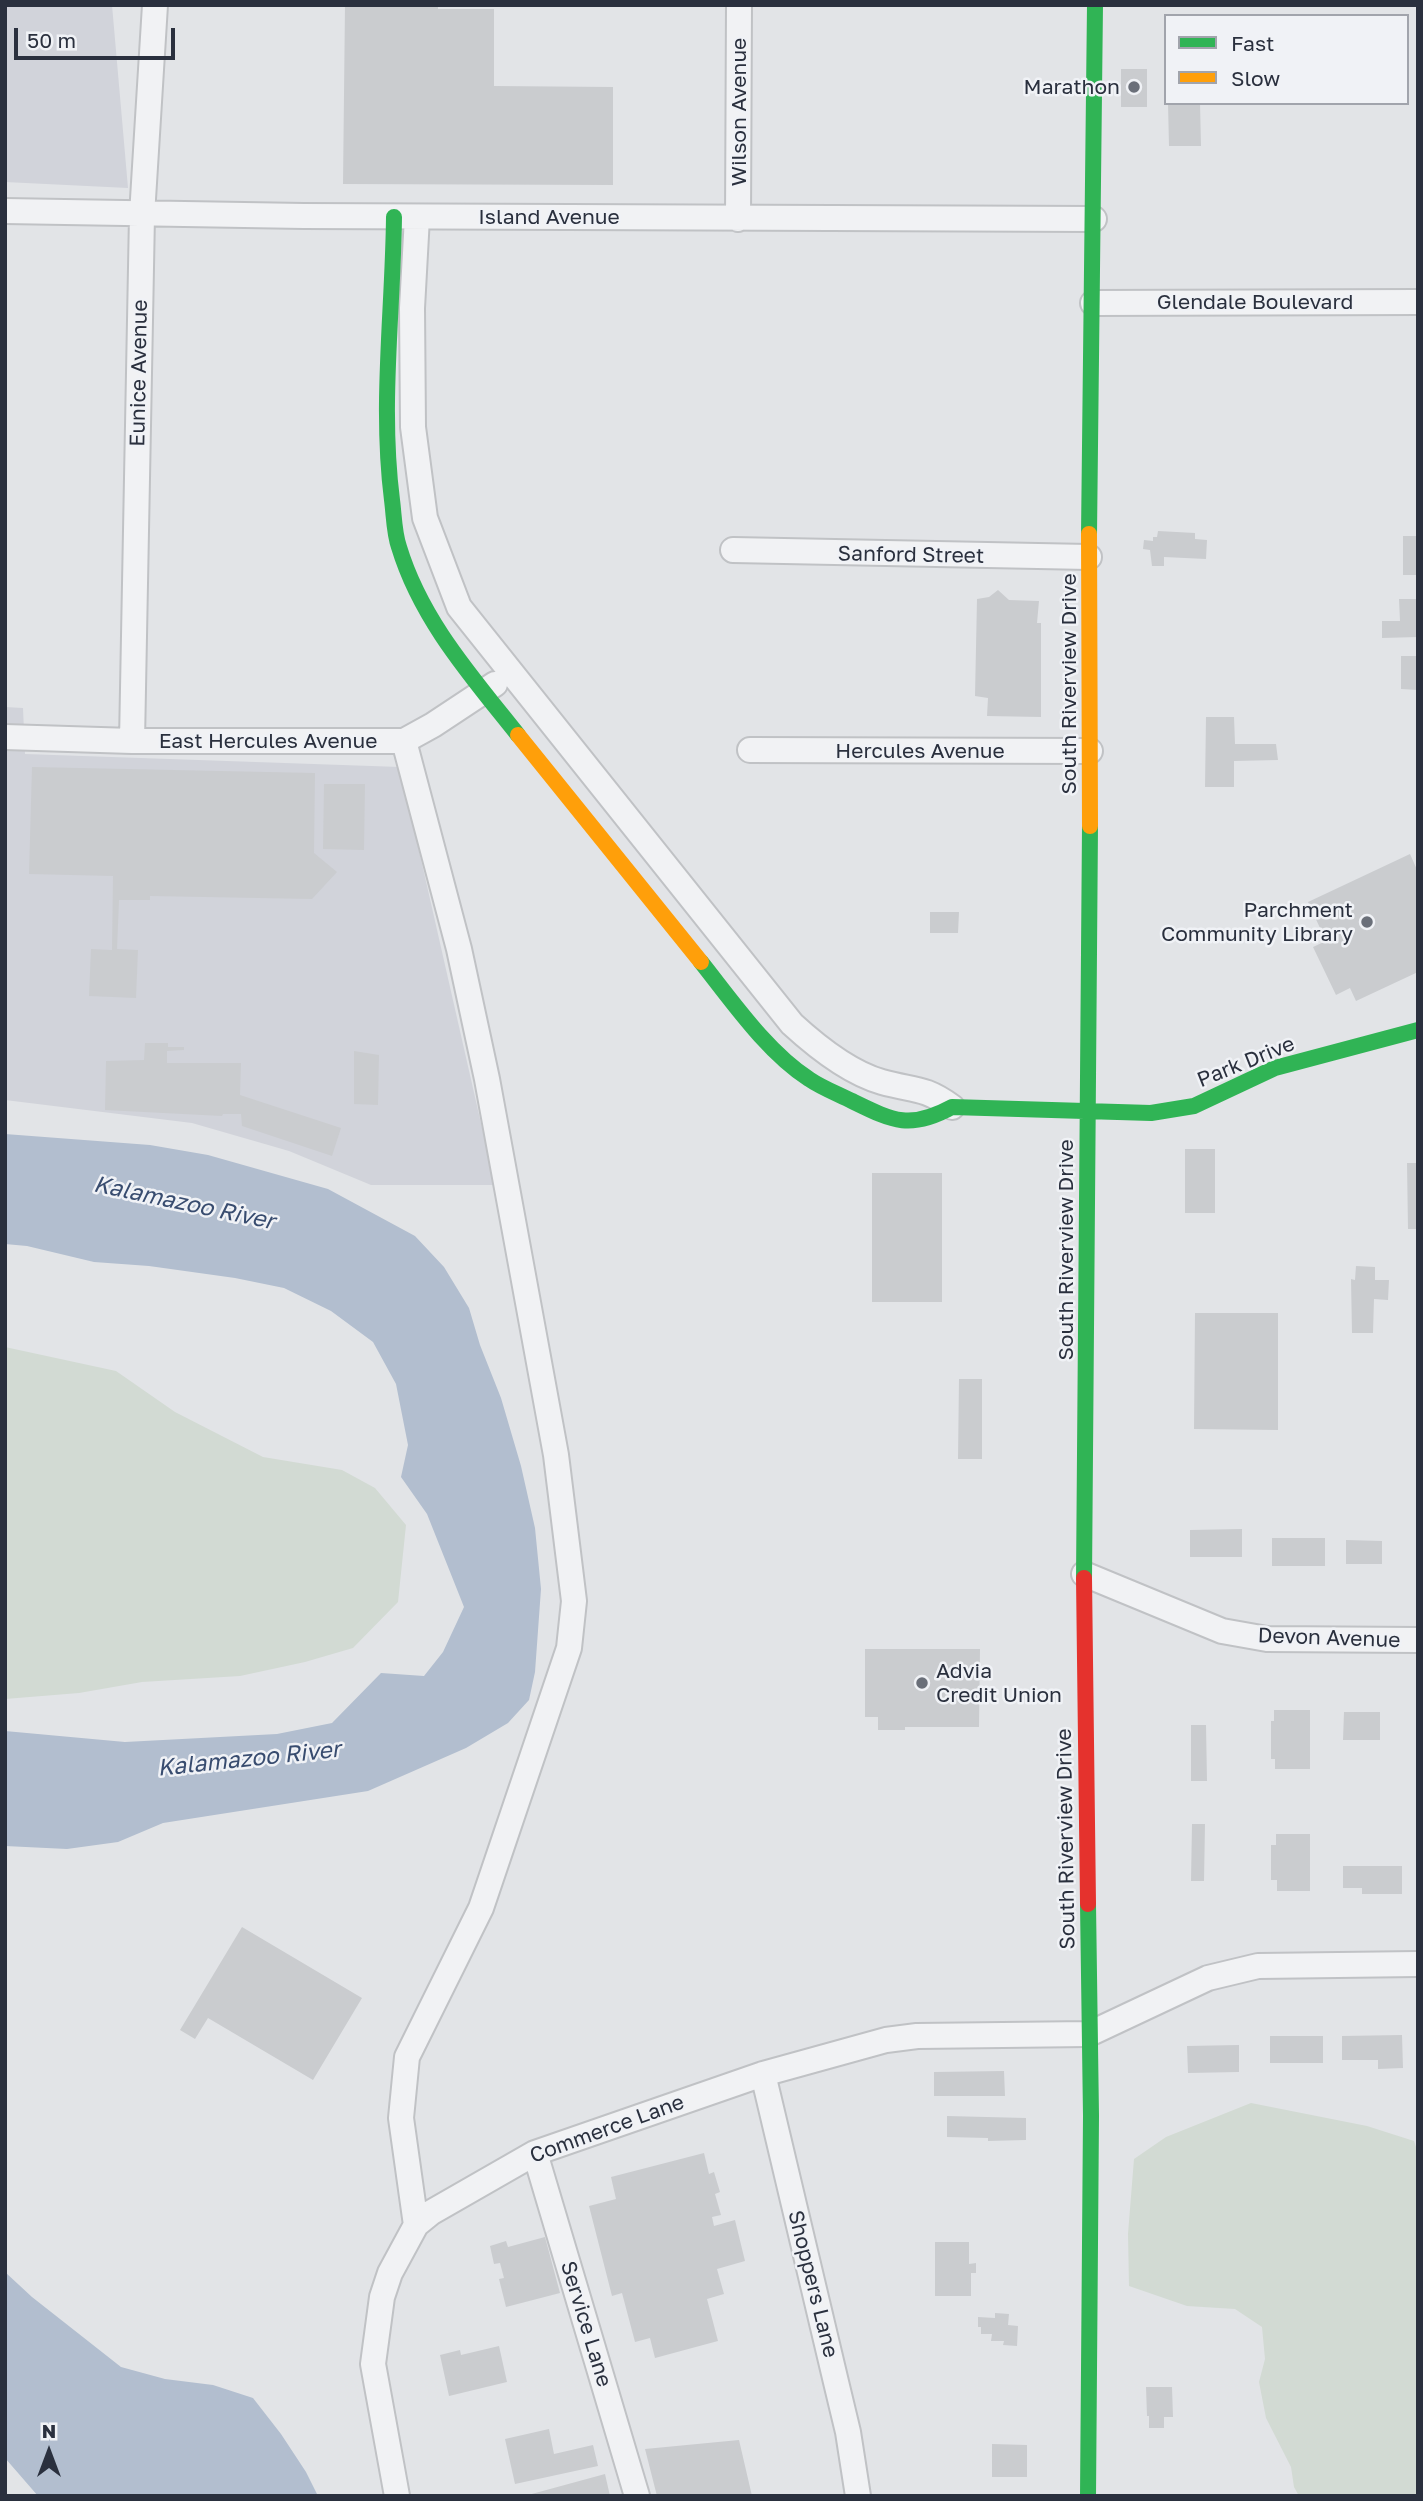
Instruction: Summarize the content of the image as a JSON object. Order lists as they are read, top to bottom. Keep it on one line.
{"streets":{"street":["Wilson Avenue","Island Avenue","Glendale Boulevard","Eunice Avenue","Sanford Street","South Riverview Drive","East Hercules Avenue","Hercules Avenue","Park Drive","Devon Avenue","Commerce Lane","Shoppers Lane","Service Lane"]},"crossings":[["Wilson Avenue","Island Avenue"],["Island Avenue","Eunice Avenue"],["Island Avenue","South Riverview Drive"],["Glendale Boulevard","South Riverview Drive"],["Eunice Avenue","East Hercules Avenue"],["Sanford Street","South Riverview Drive"],["South Riverview Drive","Hercules Avenue"],["South Riverview Drive","Park Drive"],["South Riverview Drive","Devon Avenue"],["South Riverview Drive","Commerce Lane"],["Commerce Lane","Shoppers Lane"],["Commerce Lane","Service Lane"]],"water":["Kalamazoo River"],"places":["Marathon","Parchment Community Library","Advia Credit Union"],"legend":["Fast","Slow"],"scale_bar":"50 m","north":"top"}
